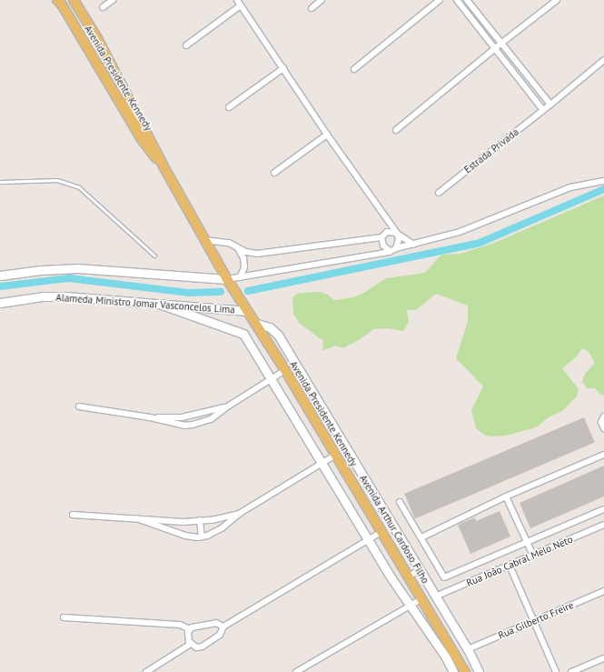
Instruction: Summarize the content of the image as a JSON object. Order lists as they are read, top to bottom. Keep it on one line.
{"streets":{"main road":["Avenida Presidente Kennedy","Alameda Ministro Jomar Vasconcelos Lima","Avenida Arthur Cardoso Filho"],"street":["Estrada Privada","Rua João Cabral Melo Neto","Rua Gilberto Freire"]},"crossings":[["Avenida Presidente Kennedy","Alameda Ministro Jomar Vasconcelos Lima"],["Avenida Presidente Kennedy","Avenida Arthur Cardoso Filho"],["Avenida Arthur Cardoso Filho","Rua João Cabral Melo Neto"],["Avenida Arthur Cardoso Filho","Rua Gilberto Freire"]]}
